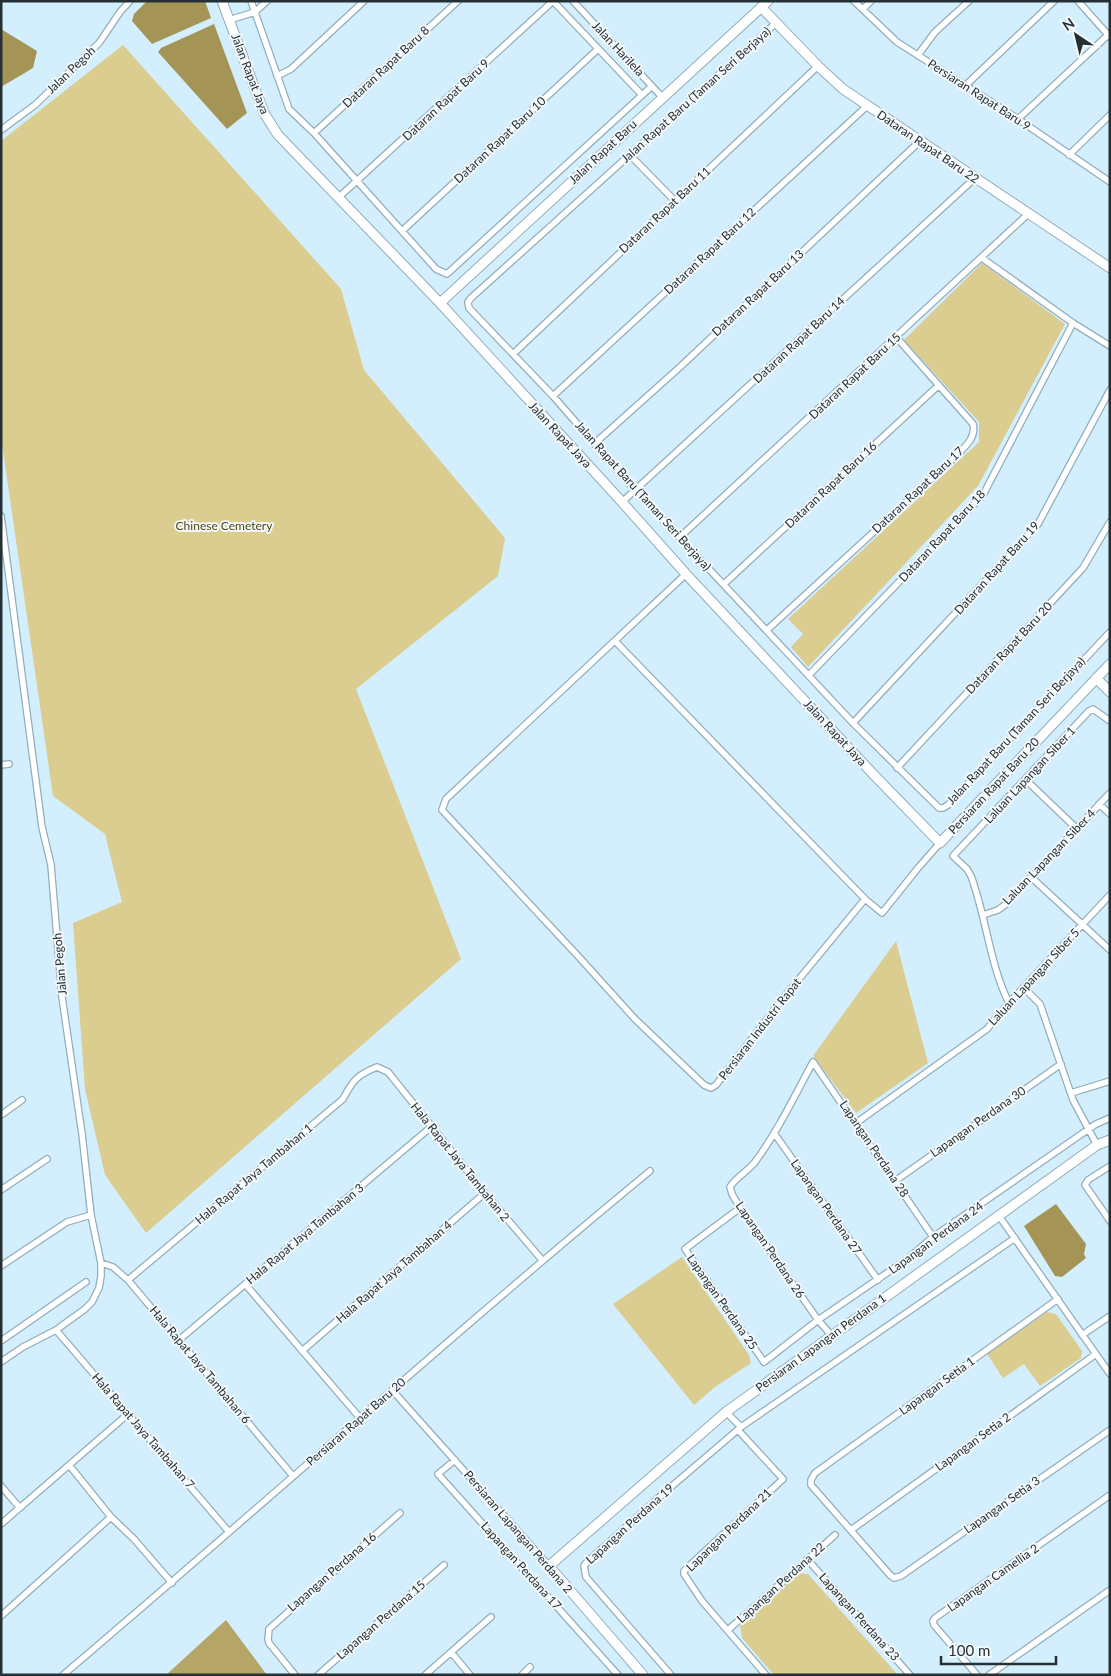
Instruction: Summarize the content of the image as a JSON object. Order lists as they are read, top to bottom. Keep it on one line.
{"streets":{"street":["Jalan Harilela","Dataran Rapat Baru 8","Jalan Pegoh","Jalan Rapat Jaya","Jalan Rapat Baru (Taman Seri Berjaya)","Persiaran Rapat Baru 9","Dataran Rapat Baru 9","Dataran Rapat Baru 10","Dataran Rapat Baru 22","Jalan Rapat Baru","Dataran Rapat Baru 11","Dataran Rapat Baru 12","Dataran Rapat Baru 13","Dataran Rapat Baru 14","Dataran Rapat Baru 15","Dataran Rapat Baru 16","Dataran Rapat Baru 17","Dataran Rapat Baru 18","Dataran Rapat Baru 19","Dataran Rapat Baru 20","Laluan Lapangan Siber 1","Persiaran Rapat Baru 20","Laluan Lapangan Siber 4","Laluan Lapangan Siber 5","Persiaran Industri Rapat","Lapangan Perdana 30","Lapangan Perdana 28","Hala Rapat Jaya Tambahan 2","Hala Rapat Jaya Tambahan 1","Lapangan Perdana 27","Hala Rapat Jaya Tambahan 3","Lapangan Perdana 24","Lapangan Perdana 26","Hala Rapat Jaya Tambahan 4","Lapangan Perdana 25","Persiaran Lapangan Perdana 1","Hala Rapat Jaya Tambahan 6","Lapangan Setia 1","Hala Rapat Jaya Tambahan 7","Lapangan Setia 2","Lapangan Setia 3","Lapangan Perdana 19","Lapangan Perdana 21","Persiaran Lapangan Perdana 2","Lapangan Perdana 17","Lapangan Perdana 16","Lapangan Camellia 2","Lapangan Perdana 22","Lapangan Perdana 23","Lapangan Perdana 15"]},"crossings":[["Jalan Harilela","Jalan Rapat Baru"],["Dataran Rapat Baru 8","Jalan Rapat Jaya"],["Jalan Pegoh","Hala Rapat Jaya Tambahan 6"],["Jalan Pegoh","Hala Rapat Jaya Tambahan 7"],["Jalan Rapat Jaya","Dataran Rapat Baru 9"],["Jalan Rapat Jaya","Dataran Rapat Baru 10"],["Jalan Rapat Jaya","Jalan Rapat Baru"],["Jalan Rapat Jaya","Dataran Rapat Baru 14"],["Jalan Rapat Jaya","Persiaran Rapat Baru 20"],["Jalan Rapat Jaya","Persiaran Industri Rapat"],["Jalan Rapat Baru (Taman Seri Berjaya)","Dataran Rapat Baru 22"],["Jalan Rapat Baru (Taman Seri Berjaya)","Dataran Rapat Baru 11"],["Jalan Rapat Baru (Taman Seri Berjaya)","Dataran Rapat Baru 12"],["Jalan Rapat Baru (Taman Seri Berjaya)","Dataran Rapat Baru 13"],["Jalan Rapat Baru (Taman Seri Berjaya)","Dataran Rapat Baru 14"],["Jalan Rapat Baru (Taman Seri Berjaya)","Dataran Rapat Baru 15"],["Jalan Rapat Baru (Taman Seri Berjaya)","Dataran Rapat Baru 16"],["Jalan Rapat Baru (Taman Seri Berjaya)","Dataran Rapat Baru 17"],["Jalan Rapat Baru (Taman Seri Berjaya)","Dataran Rapat Baru 18"],["Jalan Rapat Baru (Taman Seri Berjaya)","Dataran Rapat Baru 19"],["Jalan Rapat Baru (Taman Seri Berjaya)","Dataran Rapat Baru 20"],["Dataran Rapat Baru 22","Jalan Rapat Baru"],["Dataran Rapat Baru 22","Dataran Rapat Baru 11"],["Dataran Rapat Baru 22","Dataran Rapat Baru 12"],["Dataran Rapat Baru 22","Dataran Rapat Baru 13"],["Dataran Rapat Baru 22","Dataran Rapat Baru 14"],["Dataran Rapat Baru 22","Dataran Rapat Baru 15"],["Dataran Rapat Baru 15","Dataran Rapat Baru 17"],["Dataran Rapat Baru 16","Dataran Rapat Baru 17"],["Laluan Lapangan Siber 1","Laluan Lapangan Siber 4"],["Persiaran Rapat Baru 20","Persiaran Industri Rapat"],["Persiaran Rapat Baru 20","Hala Rapat Jaya Tambahan 2"],["Persiaran Rapat Baru 20","Hala Rapat Jaya Tambahan 6"],["Persiaran Rapat Baru 20","Hala Rapat Jaya Tambahan 7"],["Persiaran Rapat Baru 20","Persiaran Lapangan Perdana 2"],["Laluan Lapangan Siber 5","Lapangan Perdana 28"],["Lapangan Perdana 30","Lapangan Perdana 28"],["Lapangan Perdana 28","Lapangan Perdana 27"],["Lapangan Perdana 28","Lapangan Perdana 24"],["Lapangan Perdana 28","Lapangan Perdana 26"],["Hala Rapat Jaya Tambahan 2","Hala Rapat Jaya Tambahan 1"],["Hala Rapat Jaya Tambahan 2","Hala Rapat Jaya Tambahan 3"],["Hala Rapat Jaya Tambahan 2","Hala Rapat Jaya Tambahan 4"],["Hala Rapat Jaya Tambahan 1","Hala Rapat Jaya Tambahan 6"],["Lapangan Perdana 27","Lapangan Perdana 24"],["Lapangan Perdana 27","Lapangan Perdana 26"],["Hala Rapat Jaya Tambahan 3","Hala Rapat Jaya Tambahan 6"],["Lapangan Perdana 24","Lapangan Perdana 26"],["Lapangan Perdana 24","Lapangan Perdana 25"],["Lapangan Perdana 26","Lapangan Perdana 25"],["Lapangan Perdana 26","Persiaran Lapangan Perdana 1"],["Persiaran Lapangan Perdana 1","Persiaran Lapangan Perdana 2"],["Lapangan Setia 1","Lapangan Setia 2"],["Lapangan Setia 1","Lapangan Setia 3"],["Lapangan Setia 2","Lapangan Setia 3"],["Lapangan Perdana 19","Lapangan Perdana 21"],["Lapangan Perdana 21","Lapangan Perdana 22"],["Persiaran Lapangan Perdana 2","Lapangan Perdana 17"],["Lapangan Perdana 22","Lapangan Perdana 23"]],"parks":["Chinese Cemetery"],"scale_bar":"100 m","north":"top left"}
